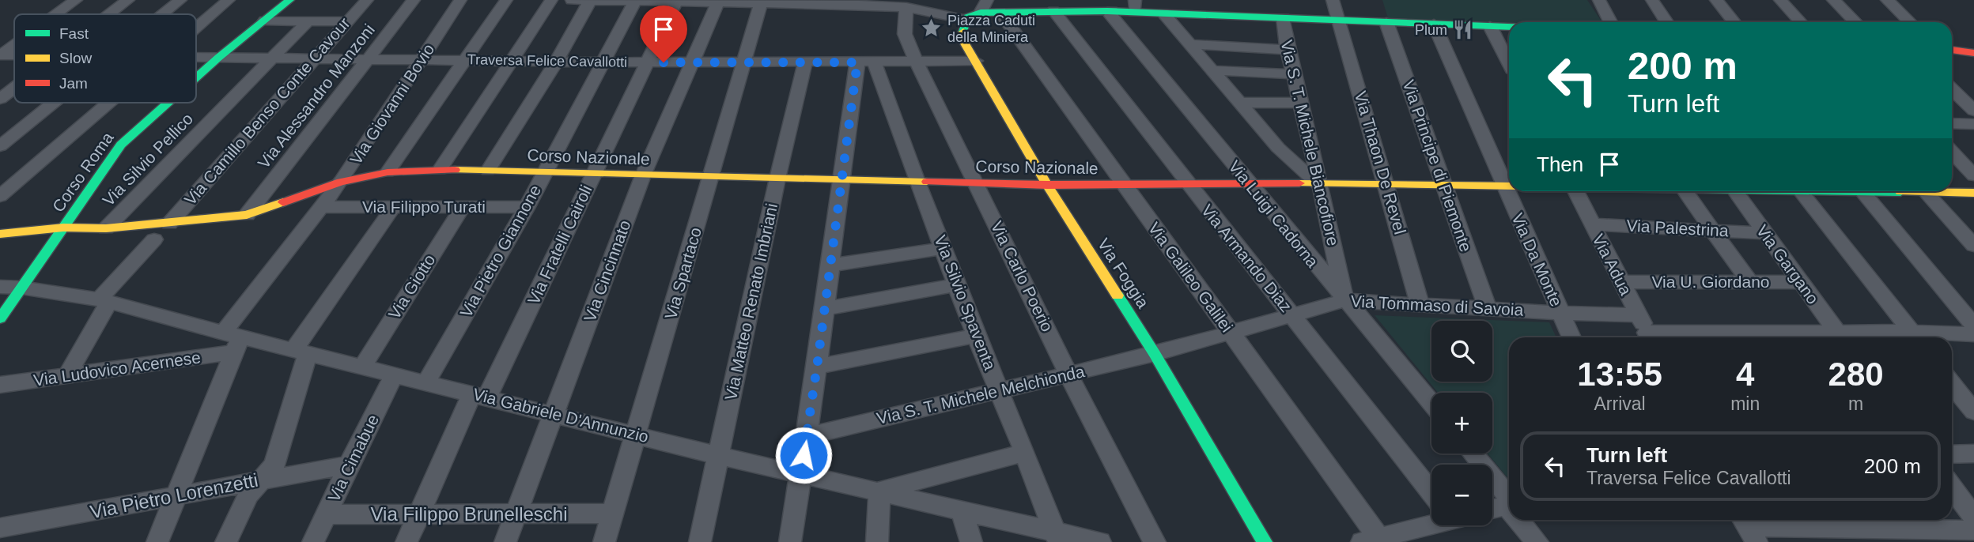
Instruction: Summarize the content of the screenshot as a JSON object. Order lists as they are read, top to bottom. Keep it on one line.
{"streets":{"main road":["Corso Nazionale","Corso Roma","Via Foggia"],"street":["Traversa Felice Cavallotti","Via Alessandro Manzoni","Via Giovanni Bovio","Via Camillo Benso Conte Cavour","Via S. T. Michele Biancofiore","Via Silvio Pellico","Via Thaon De Revel","Via Principe di Piemonte","Via Filippo Turati","Via Luigi Cadorna","Via Palestrina","Via Fratelli Cairoli","Via Pietro Giannone","Via Armando Diaz","Via Da Monte","Via Adua","Via Gargano","Via Cincinnato","Via Spartaco","Via Carlo Poerio","Via Galileo Galilei","Via U. Giordano","Via Giotto","Via Matteo Renato Imbriani","Via Silvio Spaventa","Via Tommaso di Savoia","Via Ludovico Acernese","Via S. T. Michele Melchionda","Via Gabriele D'Annunzio","Via Cimabue","Via Pietro Lorenzetti","Via Filippo Brunelleschi"]},"crossings":[["Traversa Felice Cavallotti","Via Alessandro Manzoni"],["Traversa Felice Cavallotti","Via Giovanni Bovio"],["Traversa Felice Cavallotti","Via Camillo Benso Conte Cavour"],["Traversa Felice Cavallotti","Via Silvio Pellico"],["Traversa Felice Cavallotti","Corso Roma"],["Traversa Felice Cavallotti","Via Fratelli Cairoli"],["Traversa Felice Cavallotti","Via Pietro Giannone"],["Traversa Felice Cavallotti","Via Cincinnato"],["Traversa Felice Cavallotti","Via Spartaco"],["Traversa Felice Cavallotti","Via Foggia"],["Traversa Felice Cavallotti","Via Carlo Poerio"],["Traversa Felice Cavallotti","Via Matteo Renato Imbriani"],["Traversa Felice Cavallotti","Via Silvio Spaventa"],["Via Alessandro Manzoni","Corso Nazionale"],["Via Giovanni Bovio","Corso Nazionale"],["Via Giovanni Bovio","Via Filippo Turati"],["Via Giovanni Bovio","Via Ludovico Acernese"],["Via Giovanni Bovio","Via Gabriele D'Annunzio"],["Via Giovanni Bovio","Via Pietro Lorenzetti"],["Via Camillo Benso Conte Cavour","Corso Nazionale"],["Via S. T. Michele Biancofiore","Corso Nazionale"],["Via S. T. Michele Biancofiore","Via Luigi Cadorna"],["Via S. T. Michele Biancofiore","Via Tommaso di Savoia"],["Corso Nazionale","Via Silvio Pellico"],["Corso Nazionale","Via Thaon De Revel"],["Corso Nazionale","Via Principe di Piemonte"],["Corso Nazionale","Via Luigi Cadorna"],["Corso Nazionale","Via Fratelli Cairoli"],["Corso Nazionale","Via Pietro Giannone"],["Corso Nazionale","Via Armando Diaz"],["Corso Nazionale","Via Da Monte"],["Corso Nazionale","Via Cincinnato"],["Corso Nazionale","Via Spartaco"],["Corso Nazionale","Via Foggia"],["Corso Nazionale","Via Carlo Poerio"],["Corso Nazionale","Via Galileo Galilei"],["Corso Nazionale","Via Matteo Renato Imbriani"],["Corso Nazionale","Via Silvio Spaventa"],["Via Thaon De Revel","Via Tommaso di Savoia"],["Via Principe di Piemonte","Via Tommaso di Savoia"],["Corso Roma","Via Gabriele D'Annunzio"],["Via Filippo Turati","Via Pietro Giannone"],["Via Filippo Turati","Via Giotto"],["Via Luigi Cadorna","Via Tommaso di Savoia"],["Via Palestrina","Via Adua"],["Via Palestrina","Via Gargano"],["Via Fratelli Cairoli","Via Gabriele D'Annunzio"],["Via Fratelli Cairoli","Via Filippo Brunelleschi"],["Via Pietro Giannone","Via Gabriele D'Annunzio"],["Via Armando Diaz","Via Tommaso di Savoia"],["Via Da Monte","Via Tommaso di Savoia"],["Via Adua","Via U. Giordano"],["Via Adua","Via Tommaso di Savoia"],["Via Gargano","Via U. Giordano"],["Via Cincinnato","Via Gabriele D'Annunzio"],["Via Cincinnato","Via Filippo Brunelleschi"],["Via Spartaco","Via Gabriele D'Annunzio"],["Via Spartaco","Via Filippo Brunelleschi"],["Via Foggia","Via Tommaso di Savoia"],["Via Foggia","Via S. T. Michele Melchionda"],["Via Carlo Poerio","Via S. T. Michele Melchionda"],["Via Galileo Galilei","Via Tommaso di Savoia"],["Via Giotto","Via Gabriele D'Annunzio"],["Via Matteo Renato Imbriani","Via Gabriele D'Annunzio"],["Via Silvio Spaventa","Via S. T. Michele Melchionda"],["Via Silvio Spaventa","Via Gabriele D'Annunzio"],["Via Tommaso di Savoia","Via S. T. Michele Melchionda"],["Via Ludovico Acernese","Via Gabriele D'Annunzio"],["Via Gabriele D'Annunzio","Via Cimabue"],["Via Cimabue","Via Pietro Lorenzetti"],["Via Cimabue","Via Filippo Brunelleschi"]],"places":{"place":["Piazza Caduti della Miniera"],"restaurant":["Plum"]},"legend":["Fast","Slow","Jam"],"page":{"turn":["200 m","Turn left"],"then":"Then","map_buttons":["+","−"],"eta":["13:55","Arrival","4","min","280","m"],"list":[{"name":"Turn left","note":"Traversa Felice Cavallotti","value":"200 m"}]}}
